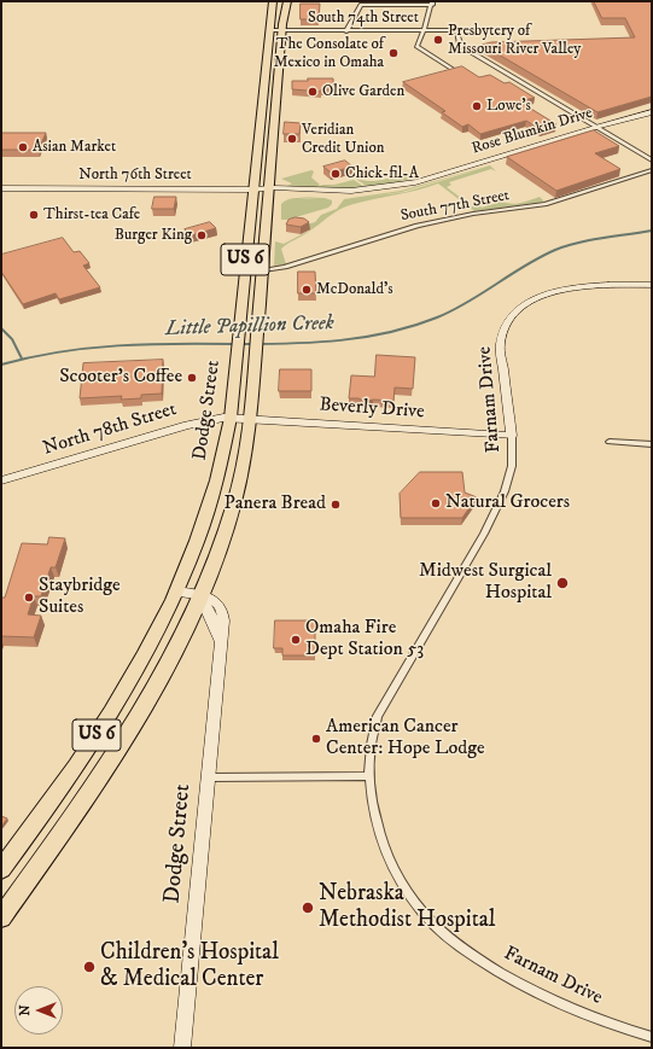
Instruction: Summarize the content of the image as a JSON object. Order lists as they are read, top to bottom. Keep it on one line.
{"streets":{"highway":["US 6","Dodge Street"],"main road":["Rose Blumkin Drive","North 76th Street","Farnam Drive","Beverly Drive","North 78th Street"],"street":["South 74th Street","South 77th Street"]},"crossings":[["South 74th Street","Rose Blumkin Drive"],["South 74th Street","US 6"],["South 74th Street","Dodge Street"],["Rose Blumkin Drive","North 76th Street"],["Rose Blumkin Drive","US 6"],["Rose Blumkin Drive","Dodge Street"],["North 76th Street","Dodge Street"],["South 77th Street","US 6"],["US 6","Beverly Drive"],["US 6","Dodge Street"],["Farnam Drive","Beverly Drive"],["Beverly Drive","Dodge Street"],["Beverly Drive","North 78th Street"],["Dodge Street","North 78th Street"]],"water":["Little Papillion Creek"],"places":["Presbytery of Missouri River Valley","The Consolate of Mexico in Omaha","Olive Garden","Lowe's","Veridian Credit Union","Asian Market","Chick-fil-A","Thirst-tea Cafe","Burger King","McDonald's","Scooter's Coffee","Natural Grocers","Panera Bread","Midwest Surgical Hospital","Staybridge Suites","Omaha Fire Dept Station 53","American Cancer Center: Hope Lodge","Nebraska Methodist Hospital","Children's Hospital & Medical Center"],"north":"left"}
